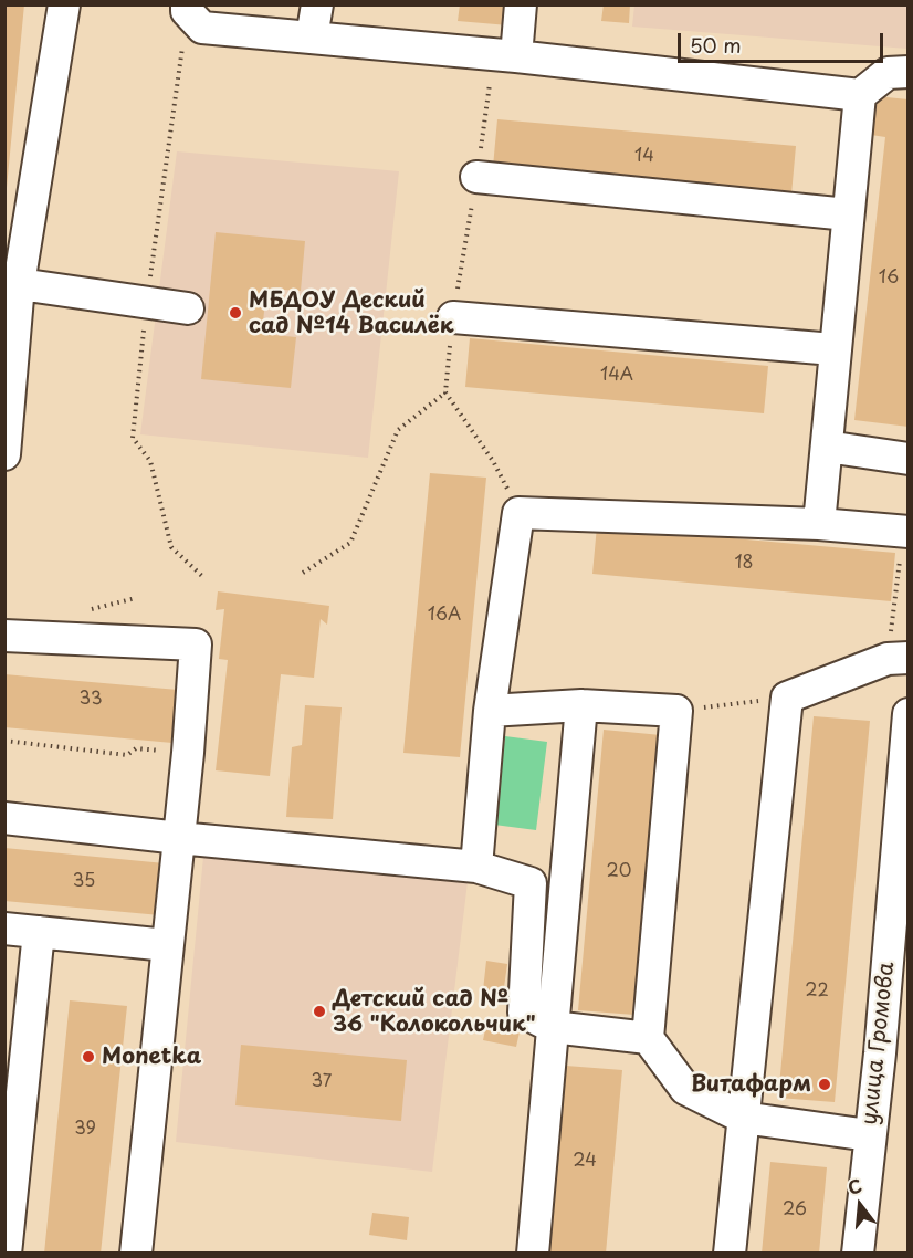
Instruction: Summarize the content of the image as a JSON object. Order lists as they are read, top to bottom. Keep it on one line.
{"streets":{"street":["улица Громова"]},"places":["МБДОУ Деский сад №14 Василёк","Детский сад № 36 \"Колокольчик\"","Monetka","Витафарм"],"house_numbers":["14","16","14А","18","16А","33","20","35","22","37","39","24","26"],"scale_bar":"50 m","north":"top"}
